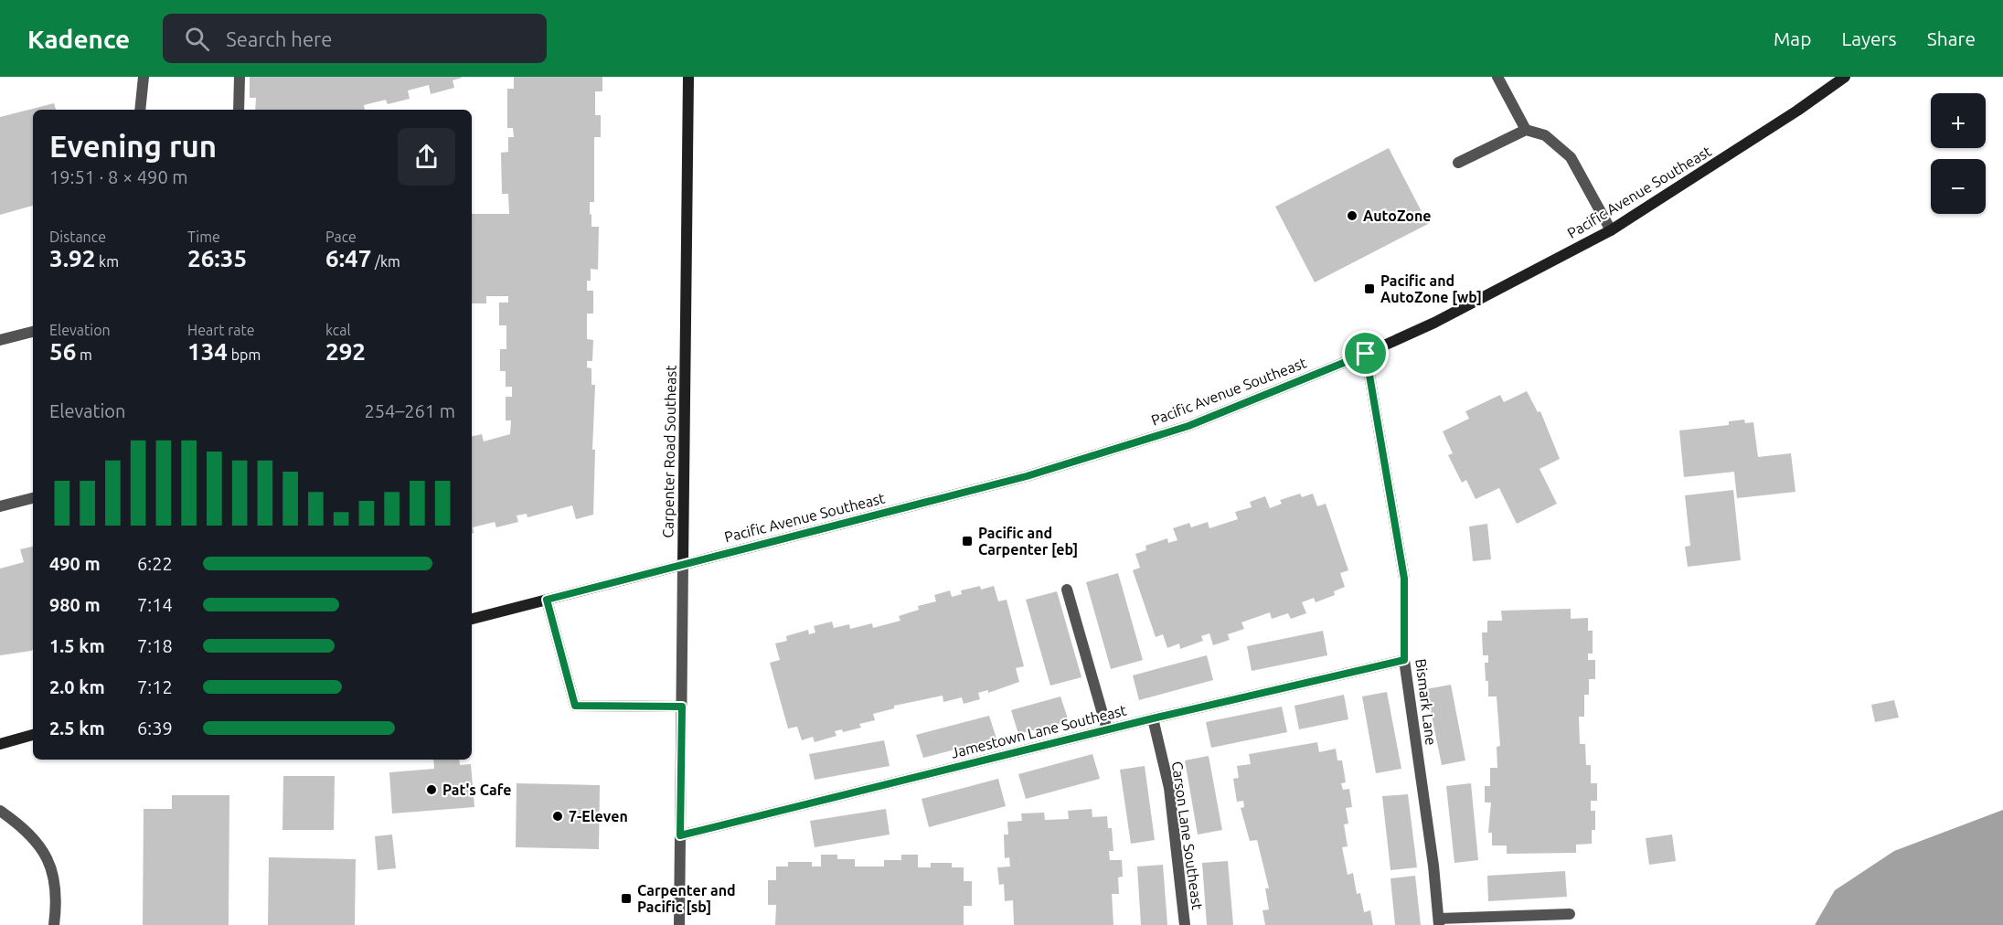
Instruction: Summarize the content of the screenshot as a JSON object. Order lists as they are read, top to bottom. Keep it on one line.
{"streets":{"main road":["Pacific Avenue Southeast","Carpenter Road Southeast"],"street":["Bismark Lane","Jamestown Lane Southeast","Carson Lane Southeast"]},"crossings":[["Pacific Avenue Southeast","Carpenter Road Southeast"],["Pacific Avenue Southeast","Bismark Lane"],["Carpenter Road Southeast","Jamestown Lane Southeast"],["Bismark Lane","Jamestown Lane Southeast"],["Jamestown Lane Southeast","Carson Lane Southeast"]],"places":{"other":["AutoZone","Pat's Cafe","7-Eleven"],"transit":["Pacific and AutoZone [wb]","Pacific and Carpenter [eb]","Carpenter and Pacific [sb]"]},"page":{"header":"Kadence","search":"Search here","nav":["Map","Layers","Share"],"map_buttons":["+","−"],"heading":["Evening run","19:51 · 8 × 490 m"],"stats":[["Distance","3.92 km"],["Time","26:35"],["Pace","6:47 /km"],["Elevation","56 m"],["Heart rate","134 bpm"],["kcal","292"]],"chart":["Elevation","254–261 m"],"list":[{"name":"490 m","note":"6:22"},{"name":"980 m","note":"7:14"},{"name":"1.5 km","note":"7:18"},{"name":"2.0 km","note":"7:12"},{"name":"2.5 km","note":"6:39"}]}}
